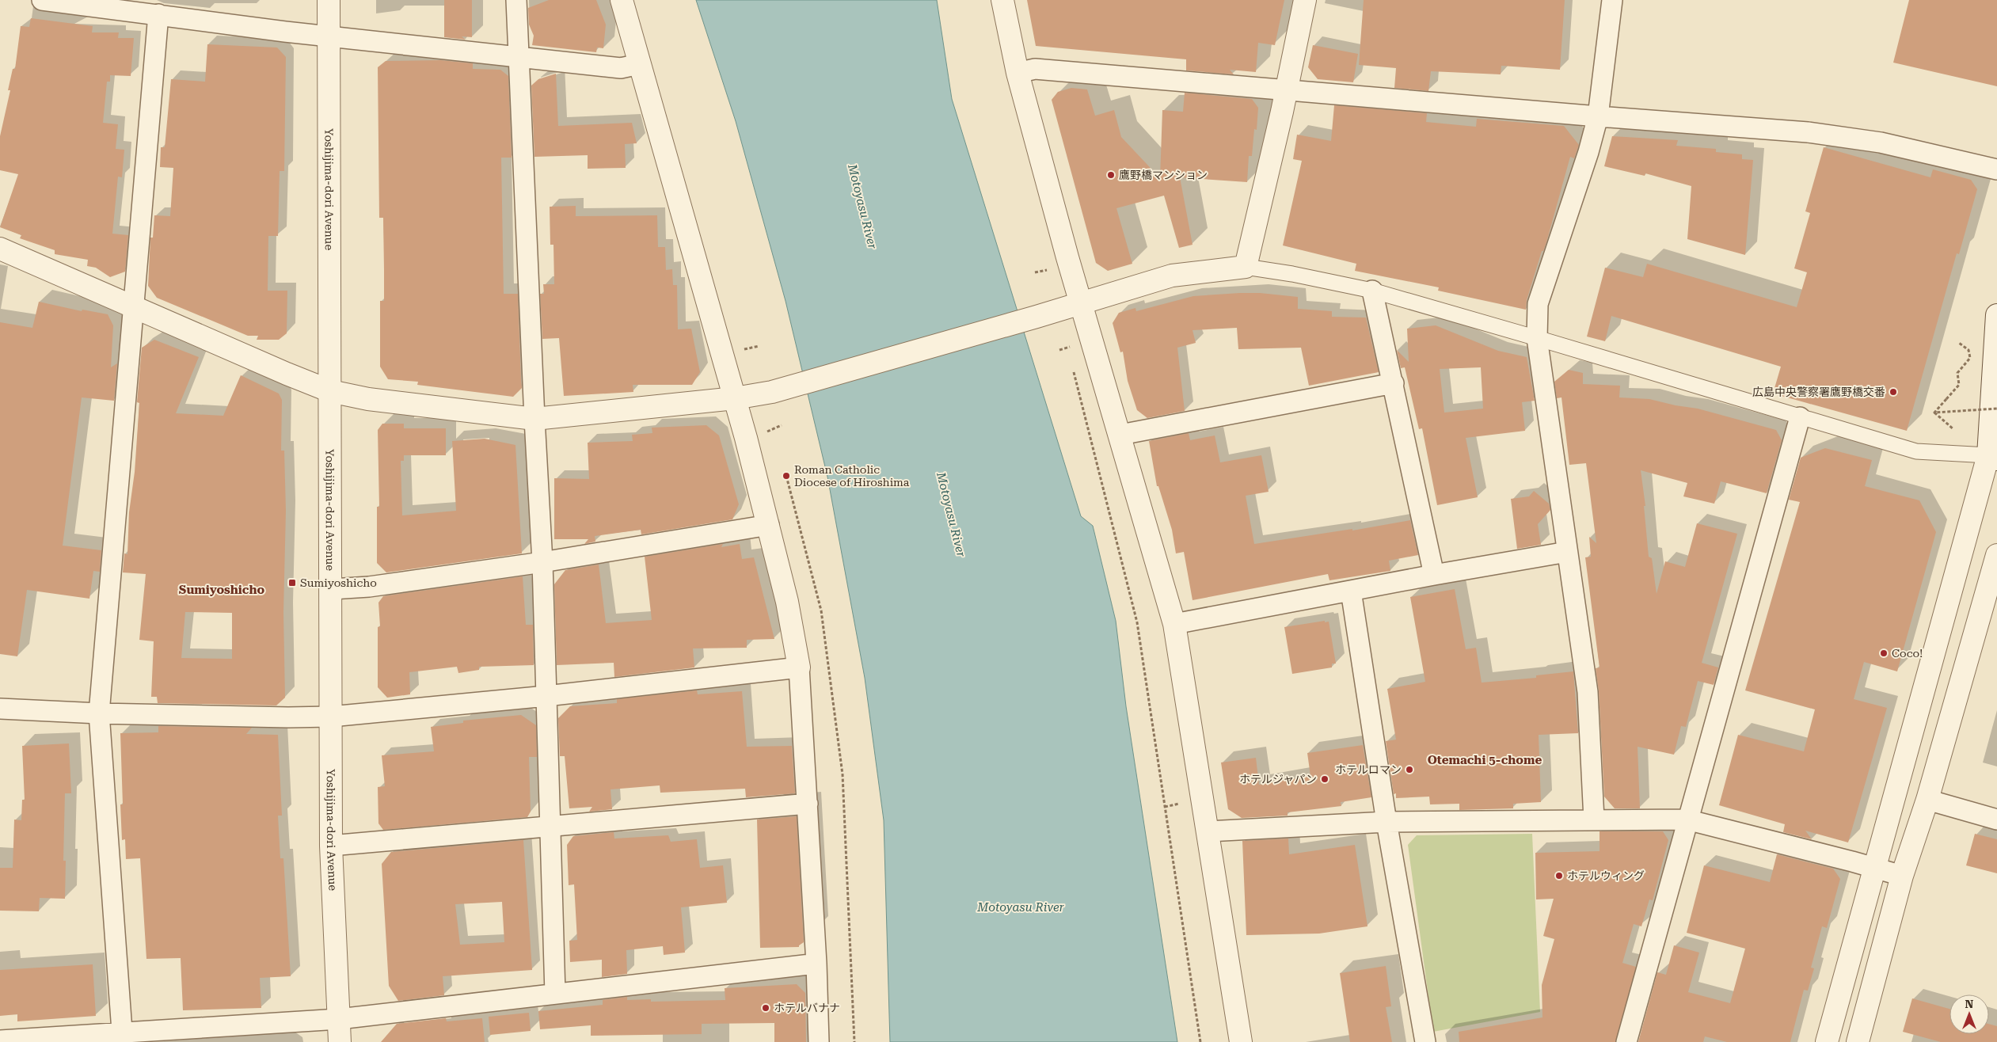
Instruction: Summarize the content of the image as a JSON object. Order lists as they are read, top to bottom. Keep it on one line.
{"streets":{"street":["Yoshijima-dori Avenue"]},"districts":["Sumiyoshicho","Otemachi 5-chome"],"water":["Motoyasu River"],"places":{"other":["鷹野橋マンション","広島中央警察署鷹野橋交番","Roman Catholic Diocese of Hiroshima","Coco!","ホテルロマン","ホテルジャパン","ホテルウィング","ホテルバナナ"],"transit":["Sumiyoshicho"]},"north":"top"}
